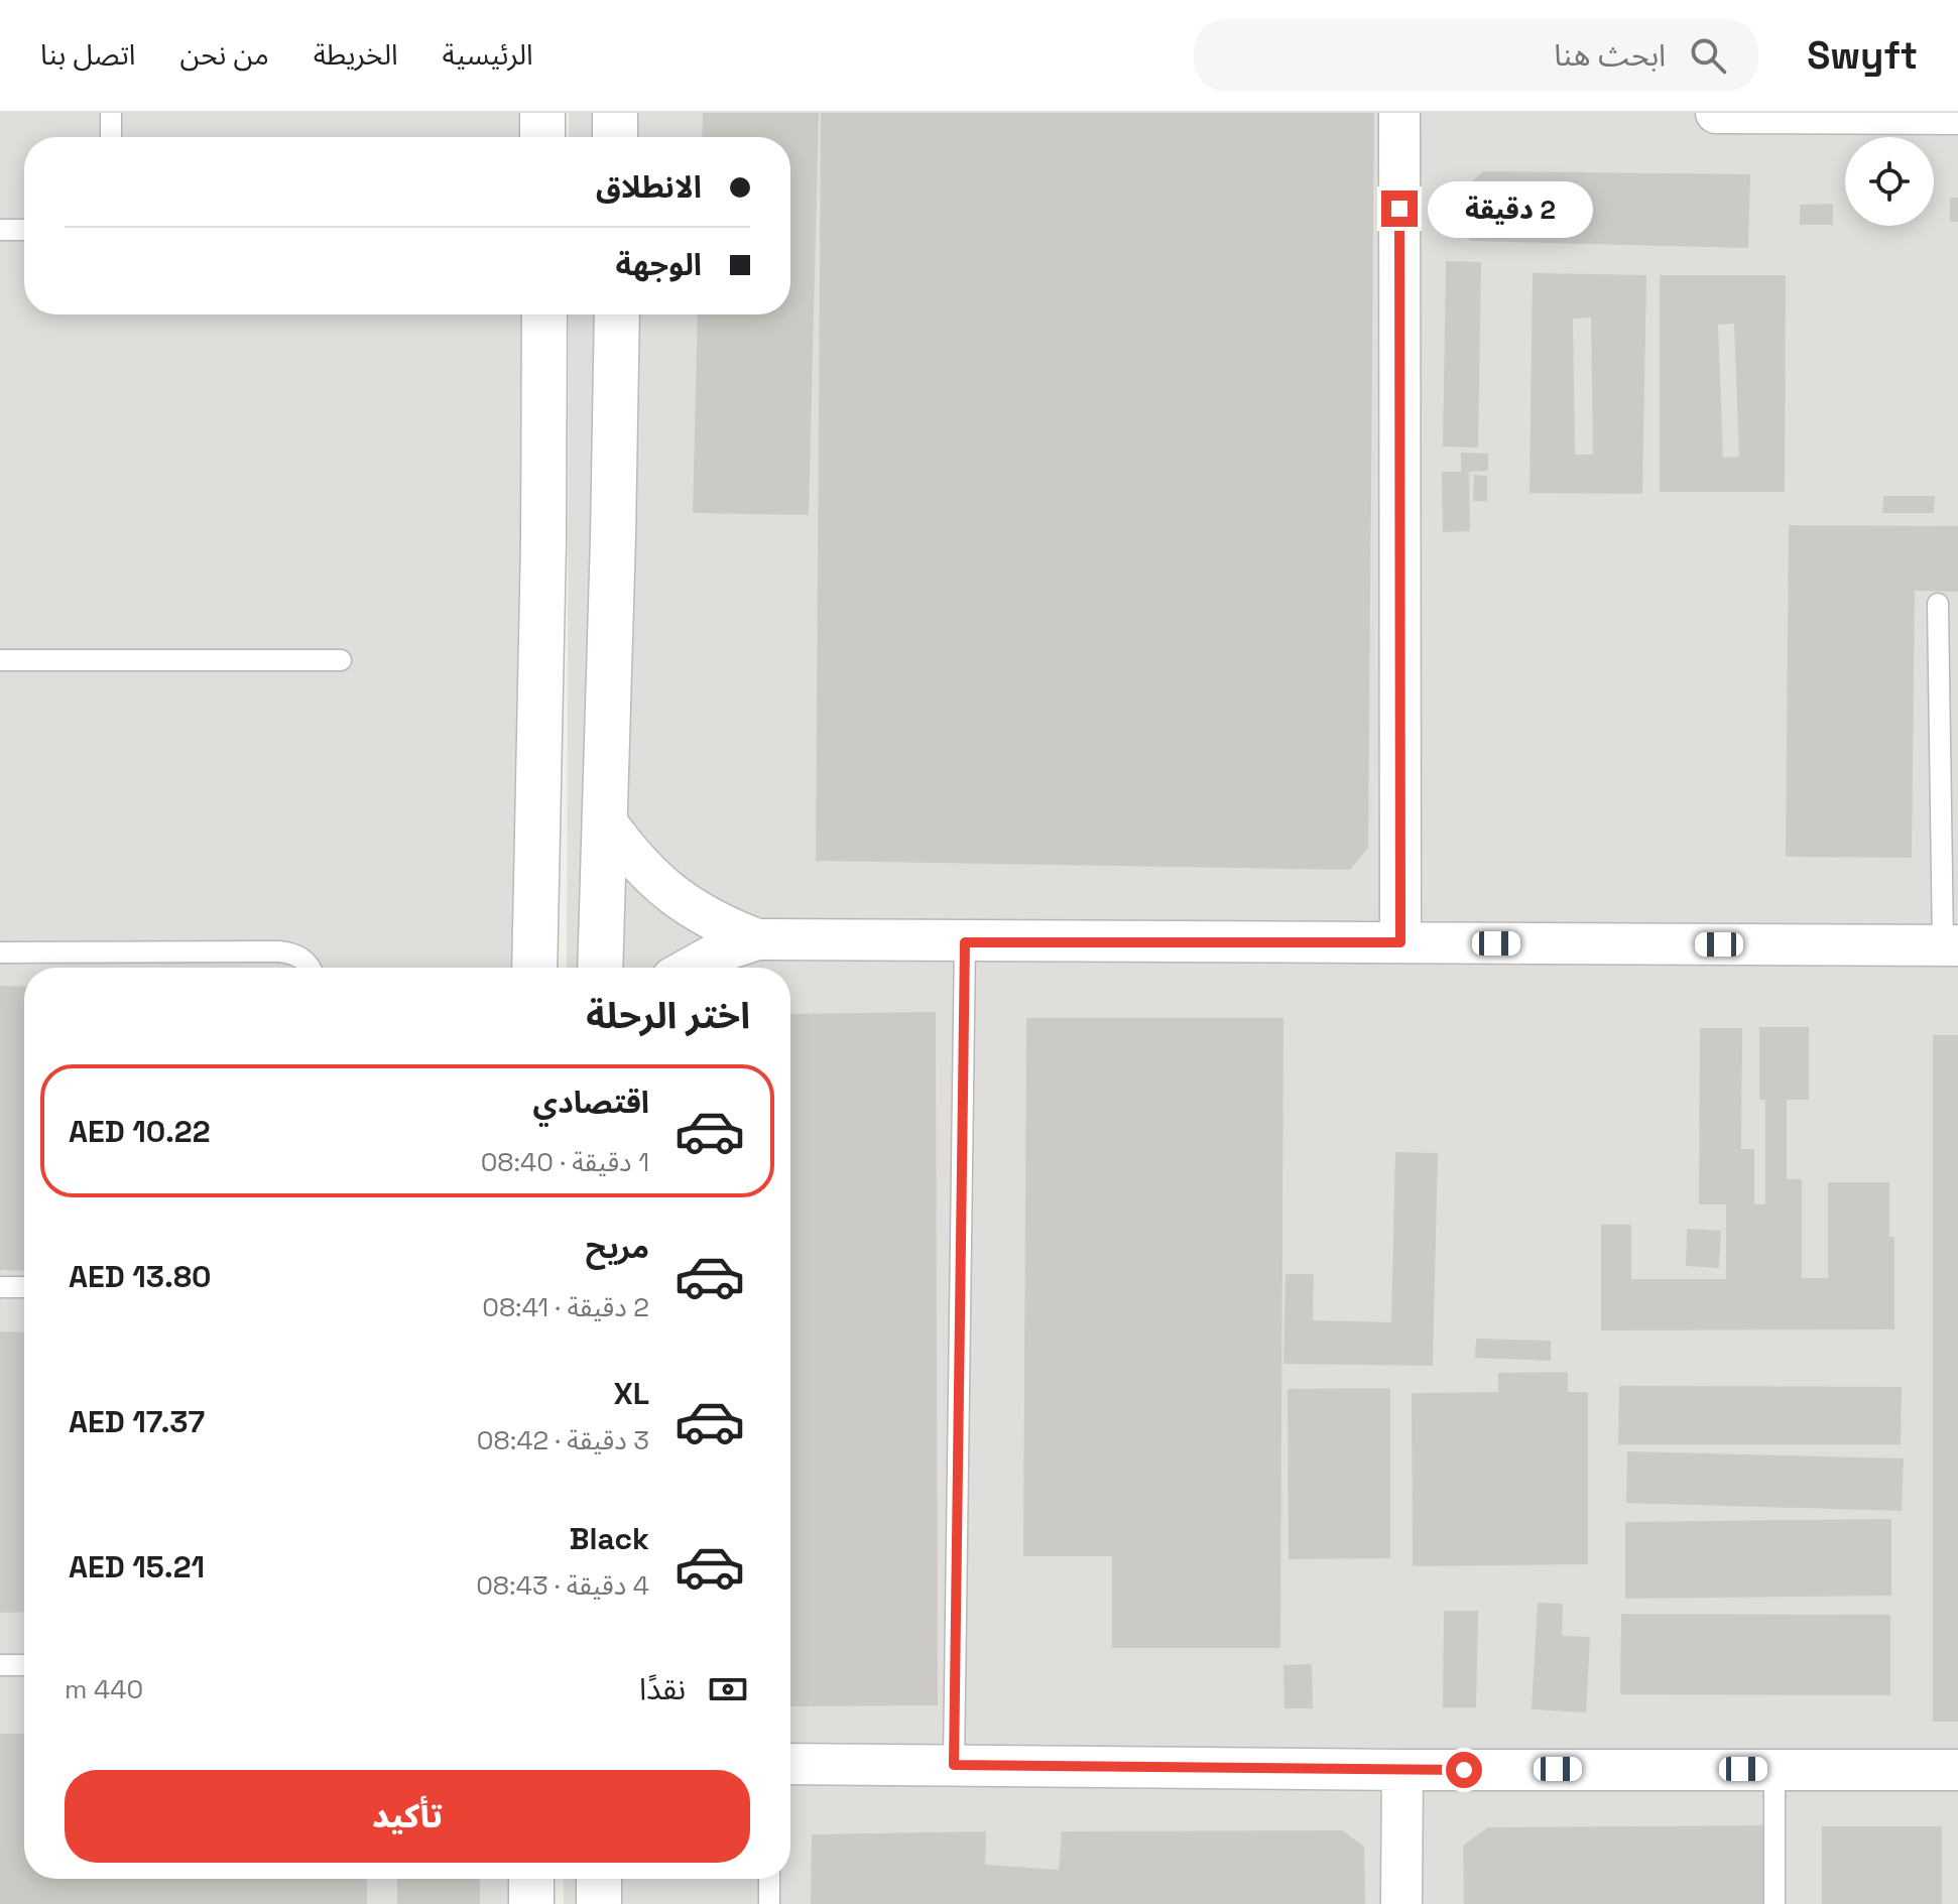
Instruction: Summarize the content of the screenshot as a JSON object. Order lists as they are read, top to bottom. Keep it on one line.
{"page":{"header":"Swyft","search":"ابحث هنا","nav":["الرئيسية","الخريطة","من نحن","اتصل بنا"],"banner":["الانطلاق","الوجهة"],"bubble":"2 دقيقة","heading":"اختر الرحلة","list":[{"name":"اقتصادي","note":"1 دقيقة · 08:40","value":"AED 10.22"},{"name":"مريح","note":"2 دقيقة · 08:41","value":"AED 13.80"},{"name":"XL","note":"3 دقيقة · 08:42","value":"AED 17.37"},{"name":"Black","note":"4 دقيقة · 08:43","value":"AED 15.21"}],"pay":["نقدًا","440 m"],"buttons":"تأكيد"}}
